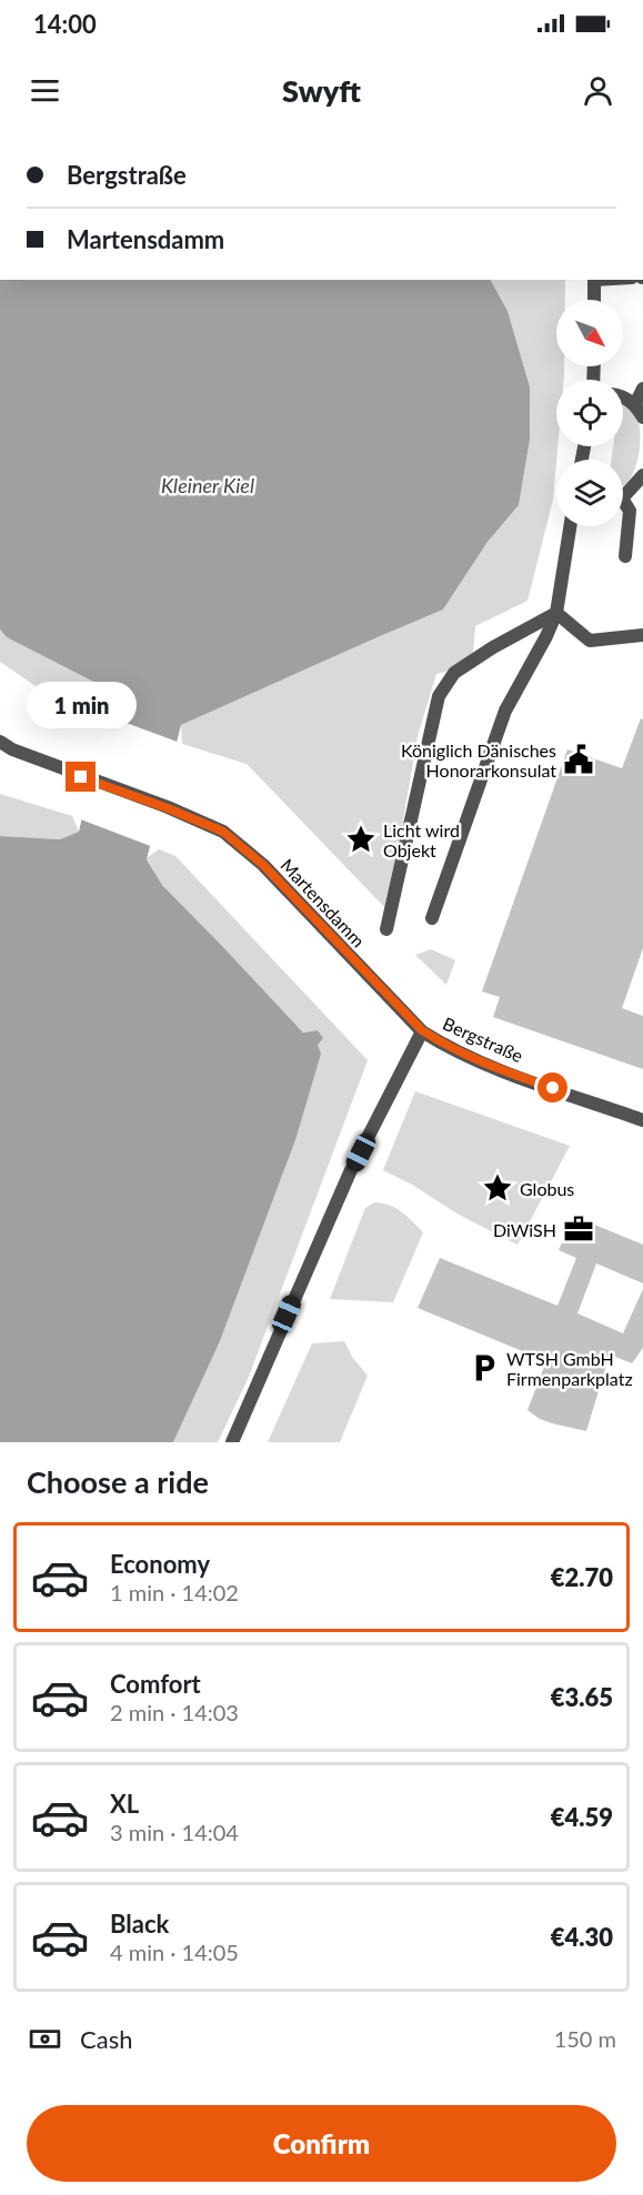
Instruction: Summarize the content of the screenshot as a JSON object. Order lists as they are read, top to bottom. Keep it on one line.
{"streets":{"street":["Martensdamm","Bergstraße"]},"crossings":[["Martensdamm","Bergstraße"]],"water":["Kleiner Kiel"],"places":{"public building":["Königlich Dänisches Honorarkonsulat"],"place":["Licht wird Objekt","Globus"],"office":["DiWiSH"],"parking":["WTSH GmbH Firmenparkplatz"]},"north":"bottom right","page":{"status":"14:00","header":"Swyft","banner":["Bergstraße","Martensdamm"],"bubble":"1 min","heading":"Choose a ride","list":[{"name":"Economy","note":"1 min · 14:02","value":"€2.70"},{"name":"Comfort","note":"2 min · 14:03","value":"€3.65"},{"name":"XL","note":"3 min · 14:04","value":"€4.59"},{"name":"Black","note":"4 min · 14:05","value":"€4.30"}],"pay":["Cash","150 m"],"buttons":"Confirm"}}
